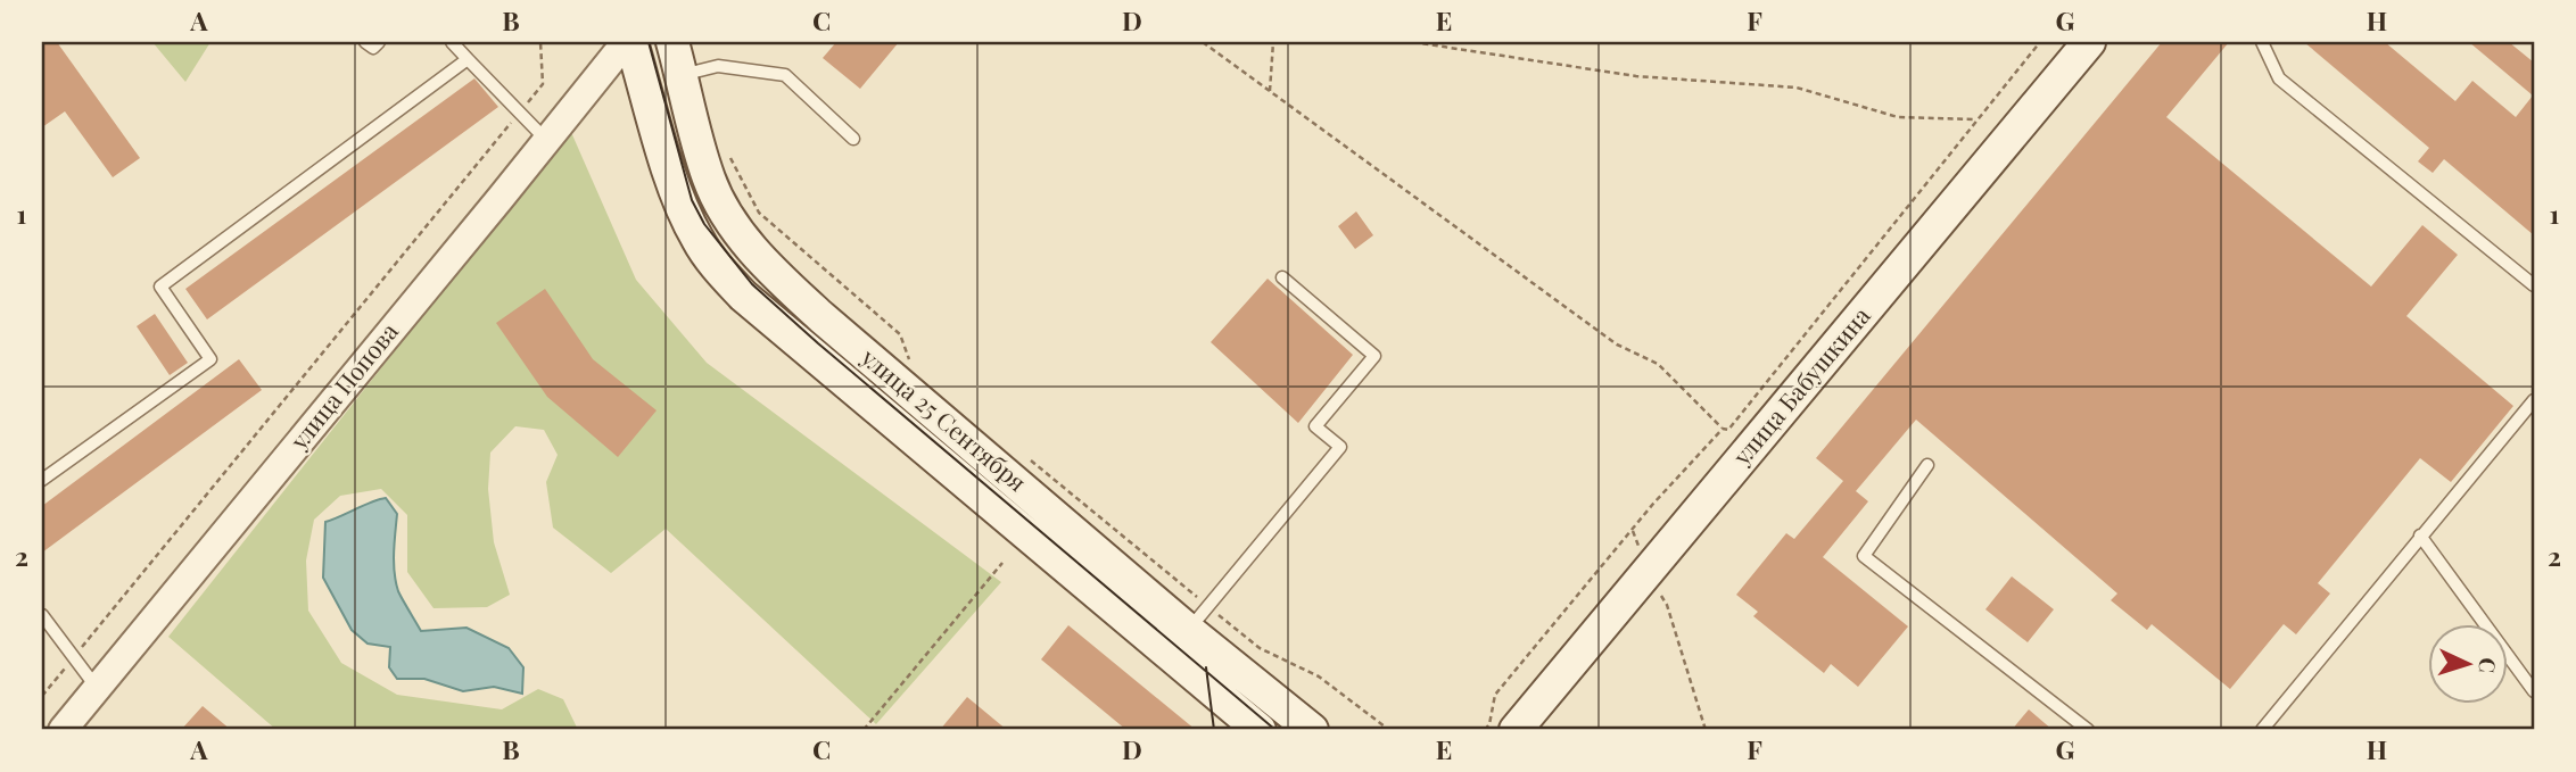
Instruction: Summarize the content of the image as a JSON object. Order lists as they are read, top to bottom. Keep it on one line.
{"streets":{"main road":["улица Бабушкина","улица 25 Сентября"],"street":["улица Попова"]},"north":"right","grid":{"columns":["A","B","C","D","E","F","G","H"],"rows":["1","2"]}}
